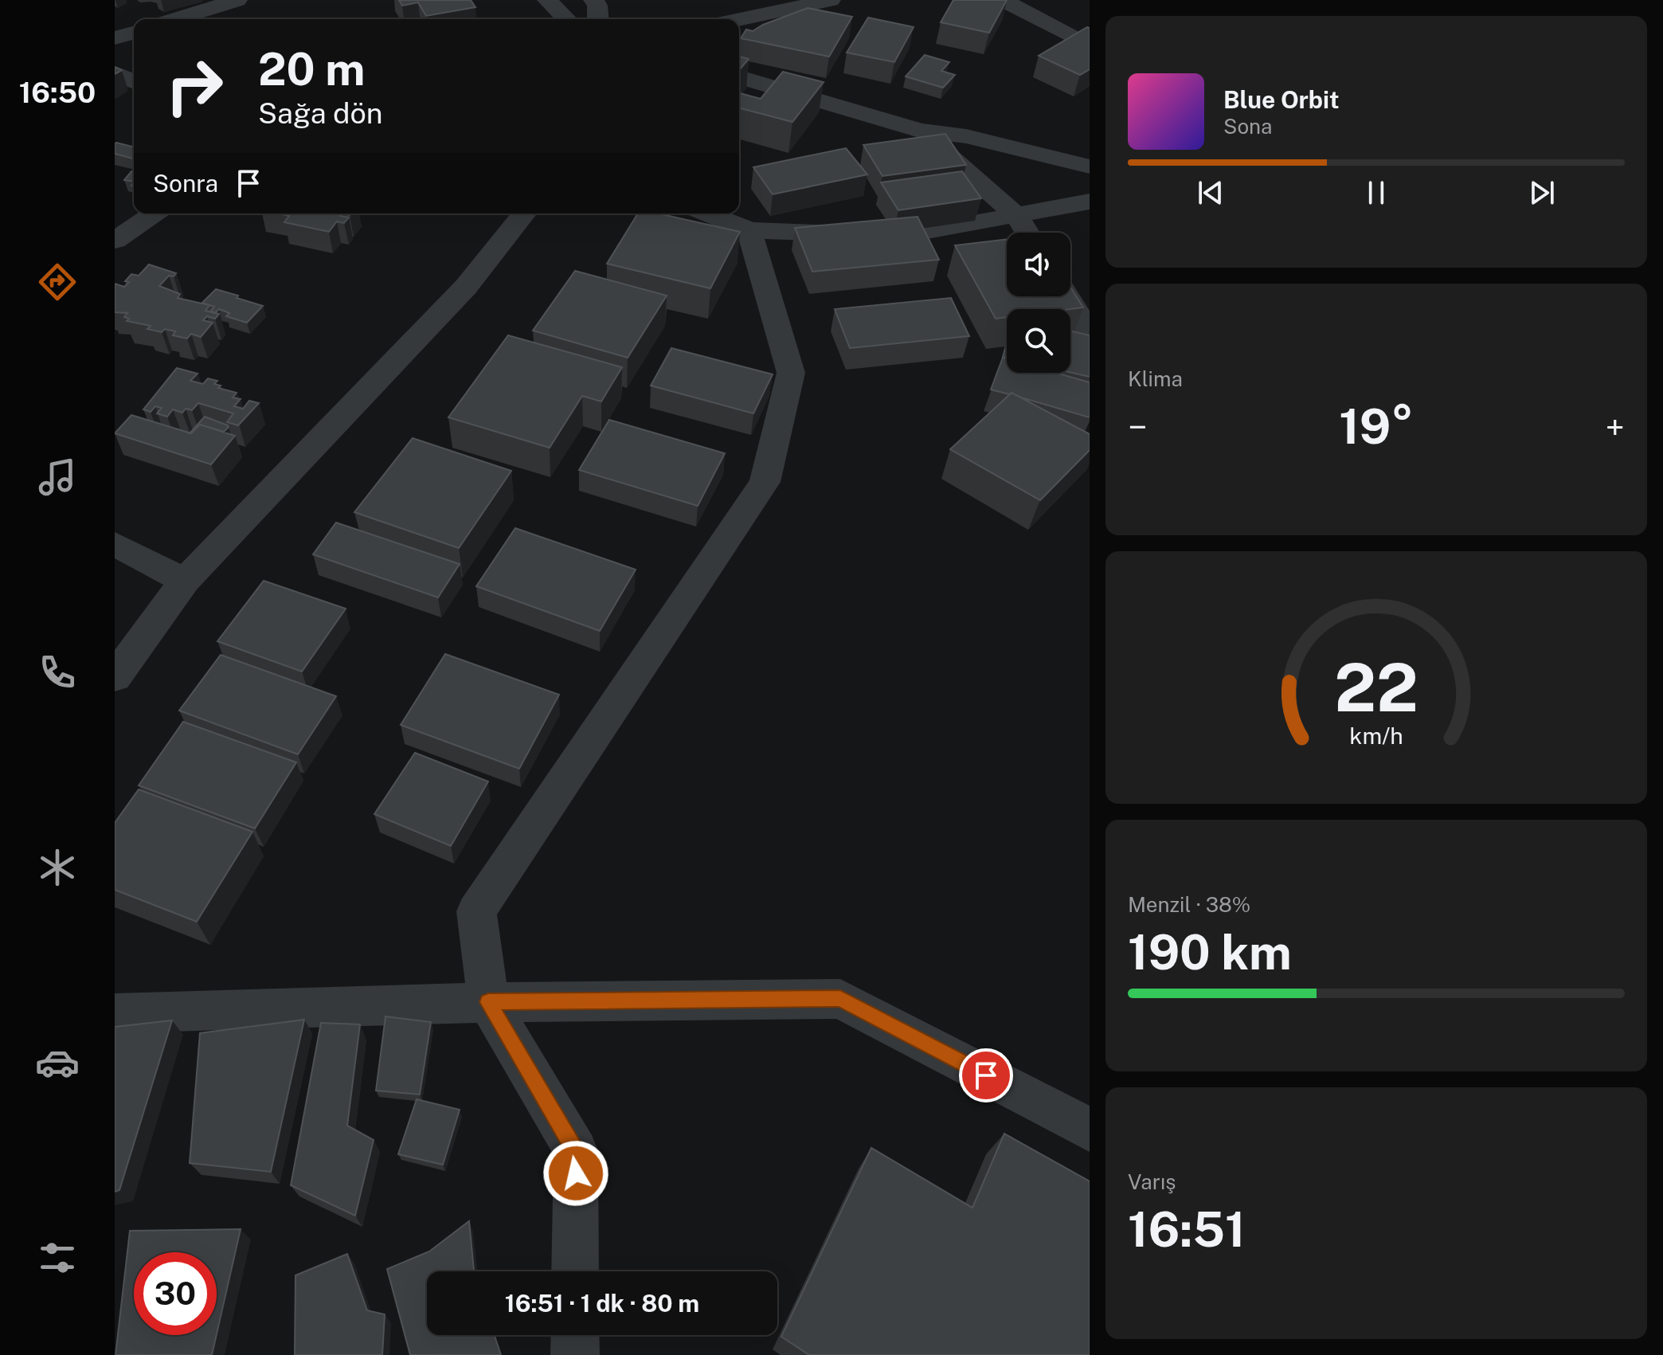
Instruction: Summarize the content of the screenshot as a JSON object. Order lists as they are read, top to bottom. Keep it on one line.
{"page":{"tabs":"16:50","turn":["20 m","Sağa dön"],"song":["Blue Orbit","Sona"],"then":"Sonra","tile":["Klima",["Menzil · 38%","190 km"],["Varış","16:51"]],"heat":["−","19°","+"],"limit":"30","trip":"16:51 · 1 dk · 80 m","gauge":["22","km/h"]}}
